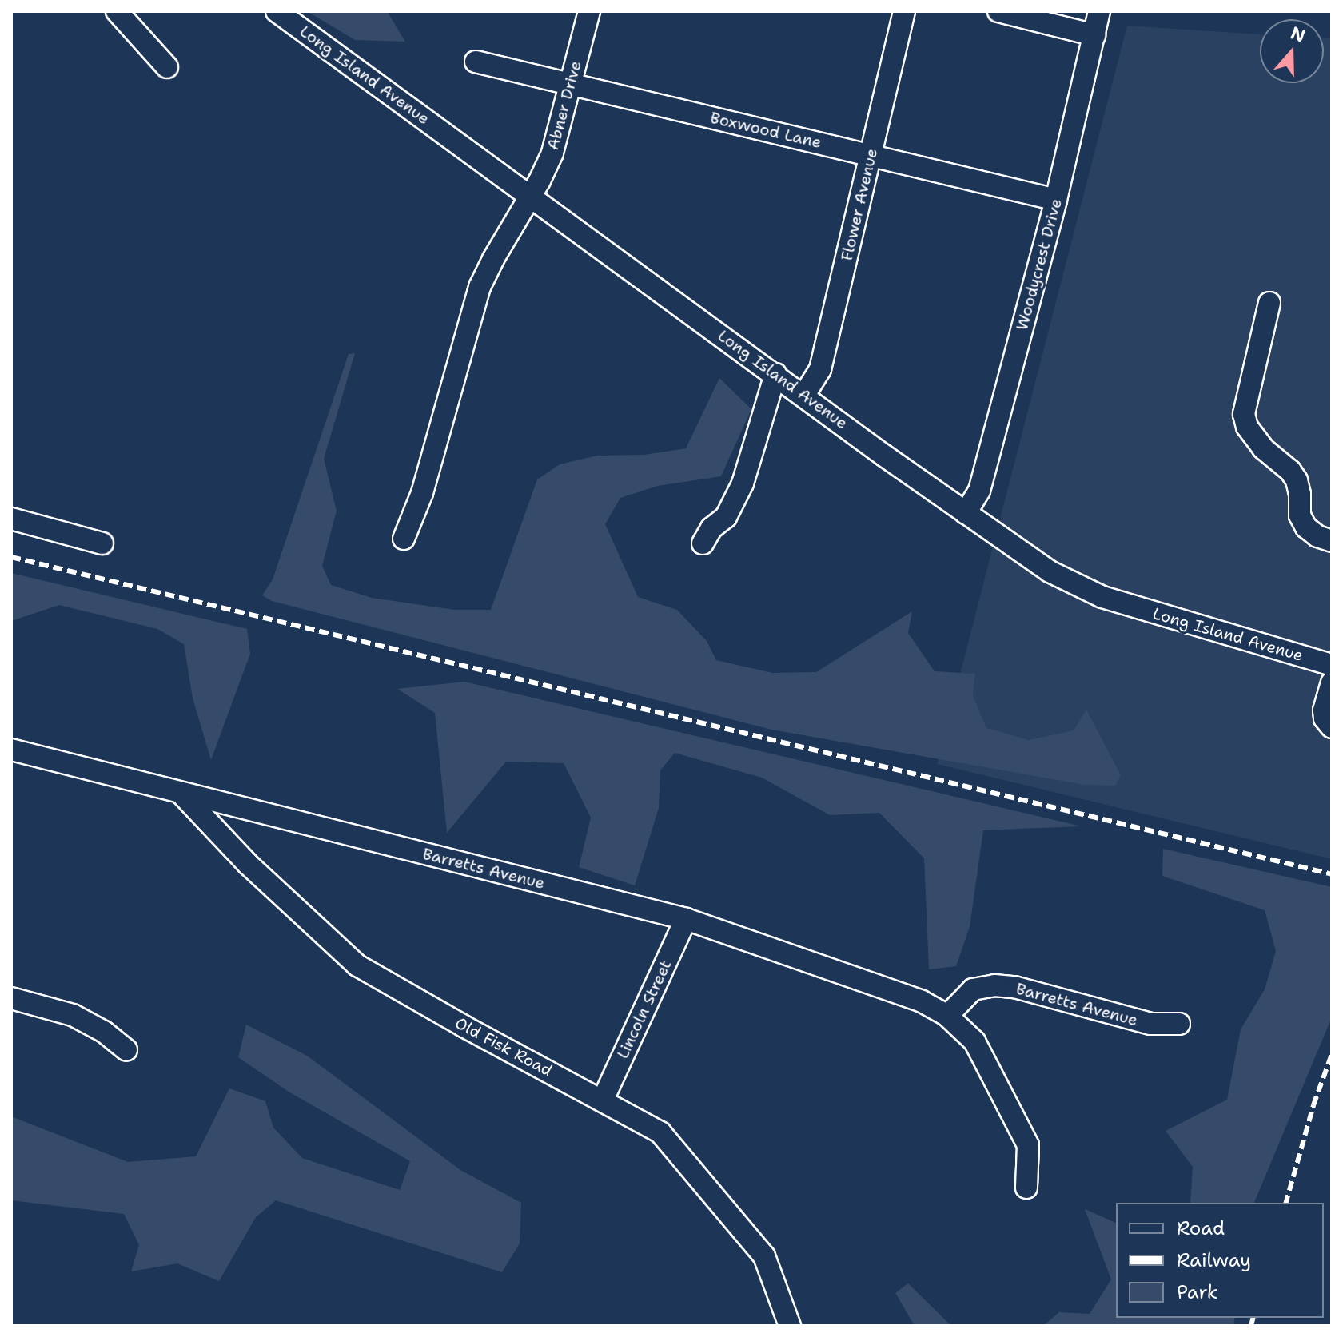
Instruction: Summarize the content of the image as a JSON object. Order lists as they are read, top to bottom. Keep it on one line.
{"streets":{"street":["Long Island Avenue","Abner Drive","Boxwood Lane","Flower Avenue","Woodycrest Drive","Barretts Avenue","Lincoln Street","Old Fisk Road"]},"crossings":[["Long Island Avenue","Abner Drive"],["Long Island Avenue","Flower Avenue"],["Long Island Avenue","Woodycrest Drive"],["Abner Drive","Boxwood Lane"],["Boxwood Lane","Flower Avenue"],["Boxwood Lane","Woodycrest Drive"],["Barretts Avenue","Lincoln Street"],["Barretts Avenue","Old Fisk Road"],["Lincoln Street","Old Fisk Road"]],"legend":["Road","Railway","Park"],"north":"top"}
